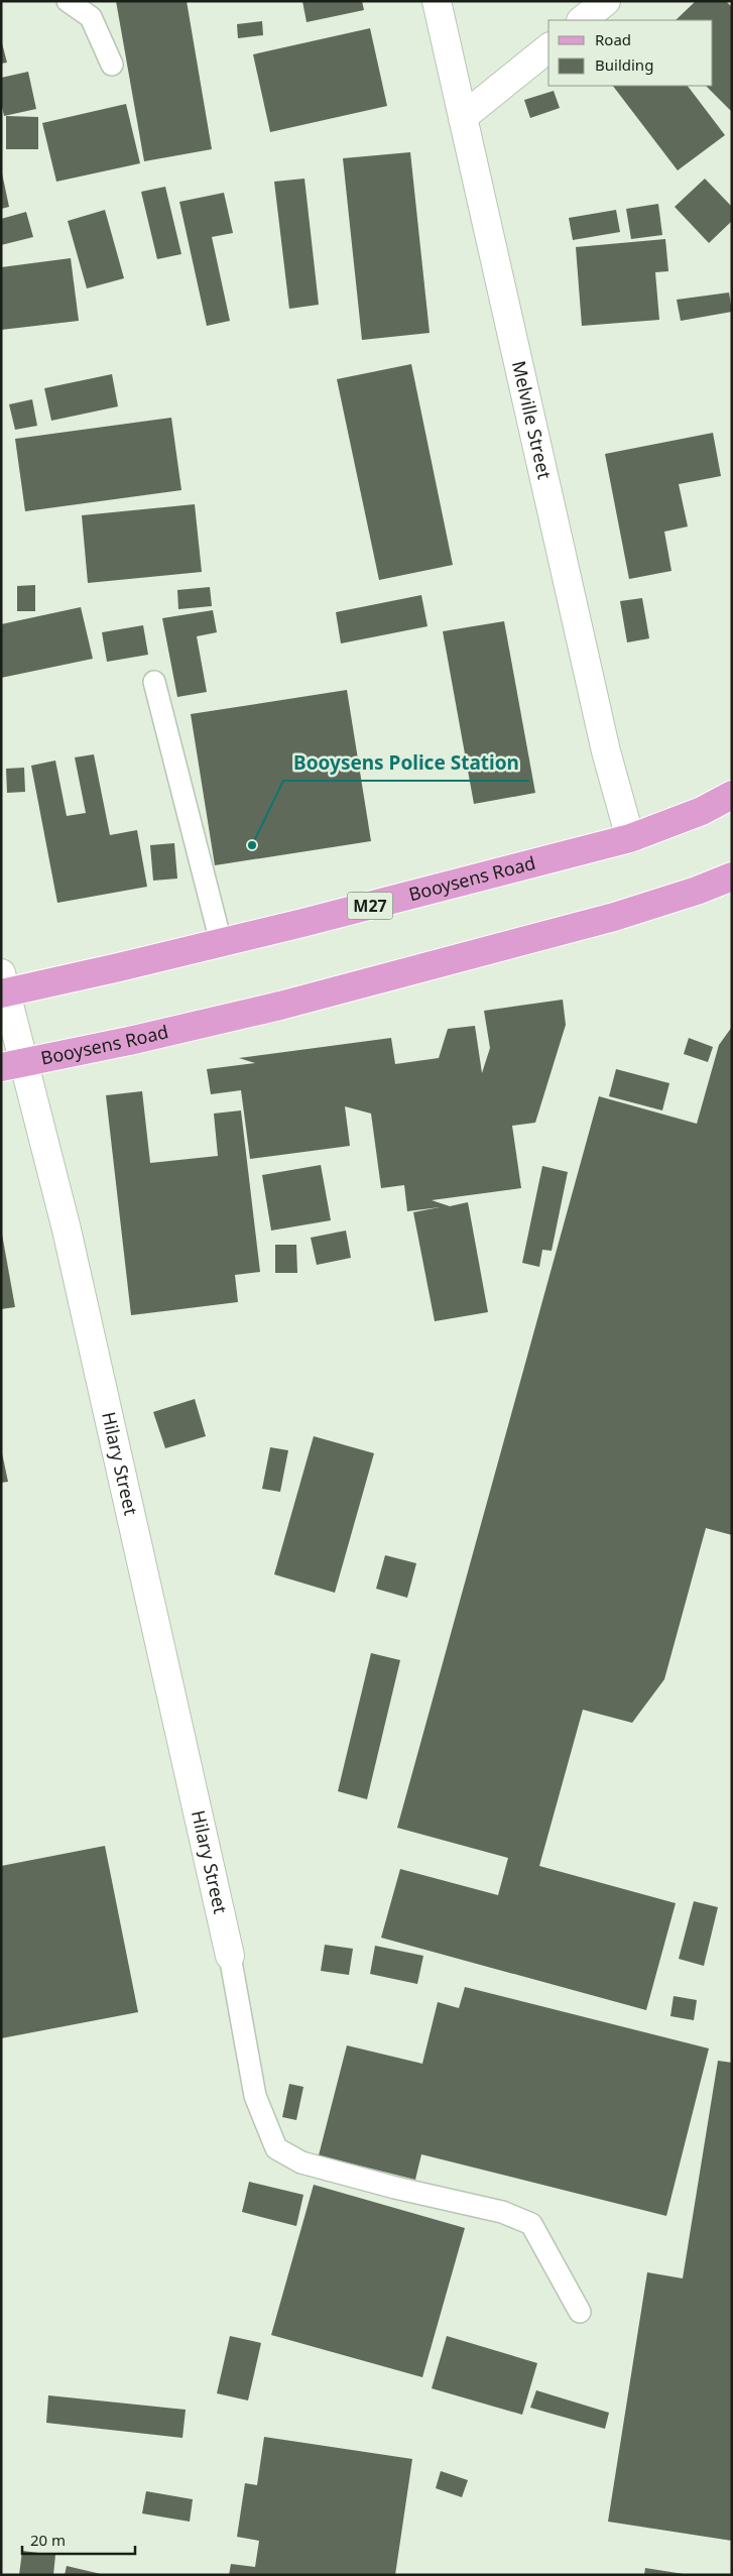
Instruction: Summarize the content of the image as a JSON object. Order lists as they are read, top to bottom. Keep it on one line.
{"streets":{"main road":["Booysens Road","M27"],"street":["Melville Street","Hilary Street"]},"crossings":[["Melville Street","Booysens Road"],["Booysens Road","Hilary Street"]],"places":["Booysens Police Station"],"legend":["Road","Building"],"scale_bar":"20 m"}
